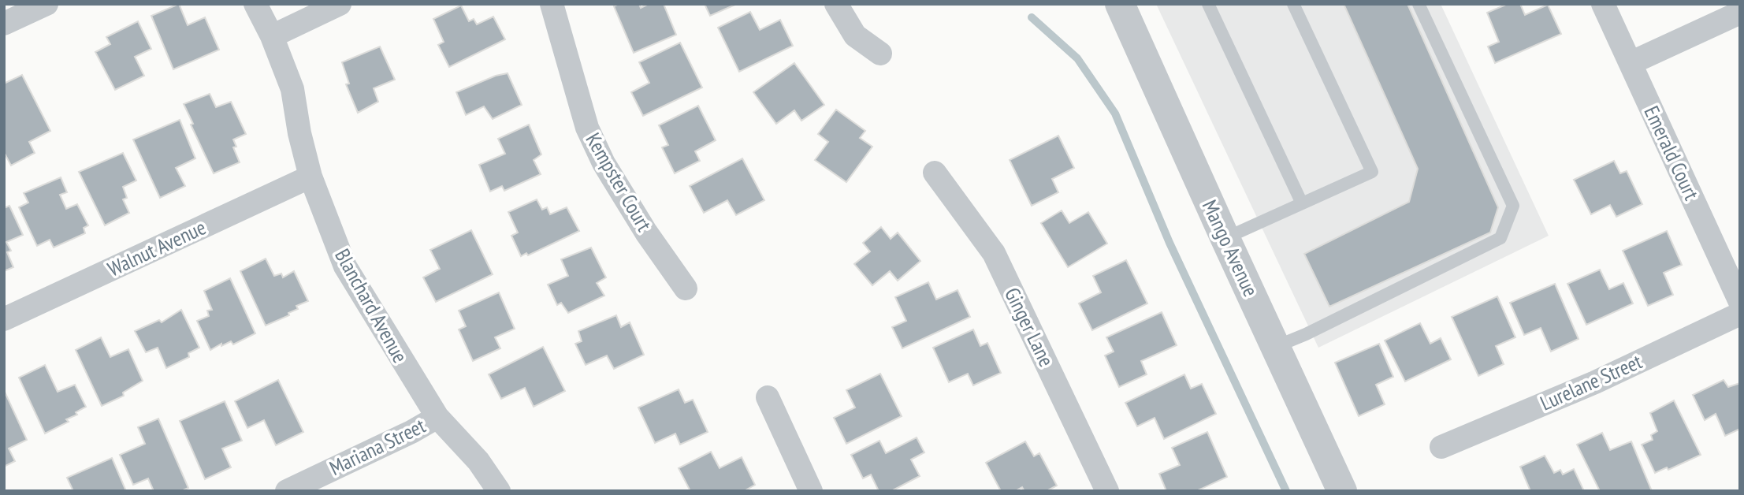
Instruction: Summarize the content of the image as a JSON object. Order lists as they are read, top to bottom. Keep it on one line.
{"streets":{"street":["Emerald Court","Kempster Court","Walnut Avenue","Mango Avenue","Blanchard Avenue","Ginger Lane","Lurelane Street","Mariana Street"]},"crossings":[["Walnut Avenue","Blanchard Avenue"],["Blanchard Avenue","Mariana Street"]]}
